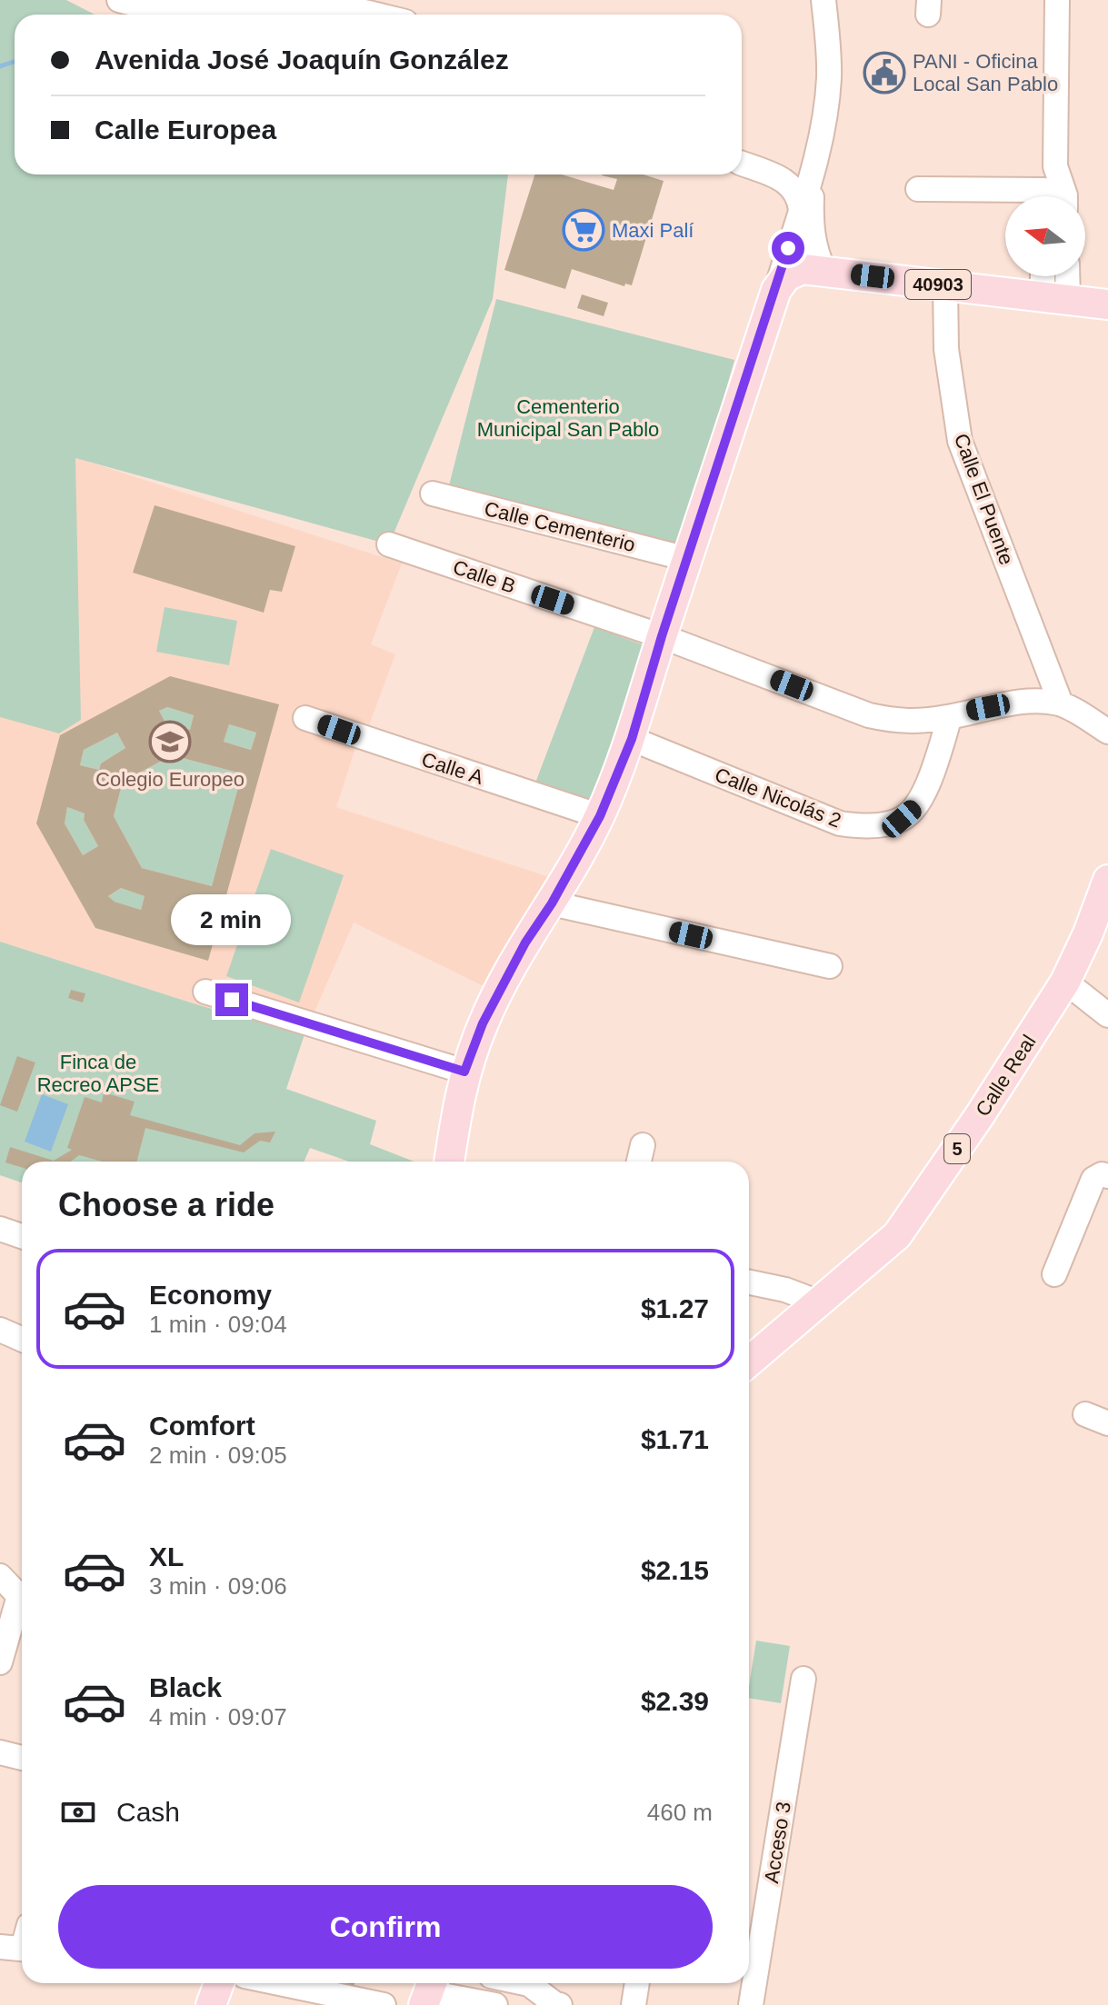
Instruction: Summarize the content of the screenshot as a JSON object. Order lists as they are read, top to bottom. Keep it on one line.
{"streets":{"main road":["40903","Calle Real","5"],"street":["Calle El Puente","Calle Cementerio","Calle B","Calle A","Calle Nicolás 2","Acceso 3"]},"crossings":[["40903","Calle El Puente"],["Calle El Puente","Calle B"],["Calle B","Calle Nicolás 2"]],"parks":["Cementerio Municipal San Pablo","Finca de Recreo APSE"],"places":{"public building":["PANI - Oficina Local San Pablo"],"supermarket":["Maxi Palí"],"school or university":["Colegio Europeo"]},"north":"left","page":{"banner":["Avenida José Joaquín González","Calle Europea"],"bubble":"2 min","heading":"Choose a ride","list":[{"name":"Economy","note":"1 min · 09:04","value":"$1.27"},{"name":"Comfort","note":"2 min · 09:05","value":"$1.71"},{"name":"XL","note":"3 min · 09:06","value":"$2.15"},{"name":"Black","note":"4 min · 09:07","value":"$2.39"}],"pay":["Cash","460 m"],"buttons":"Confirm"}}
